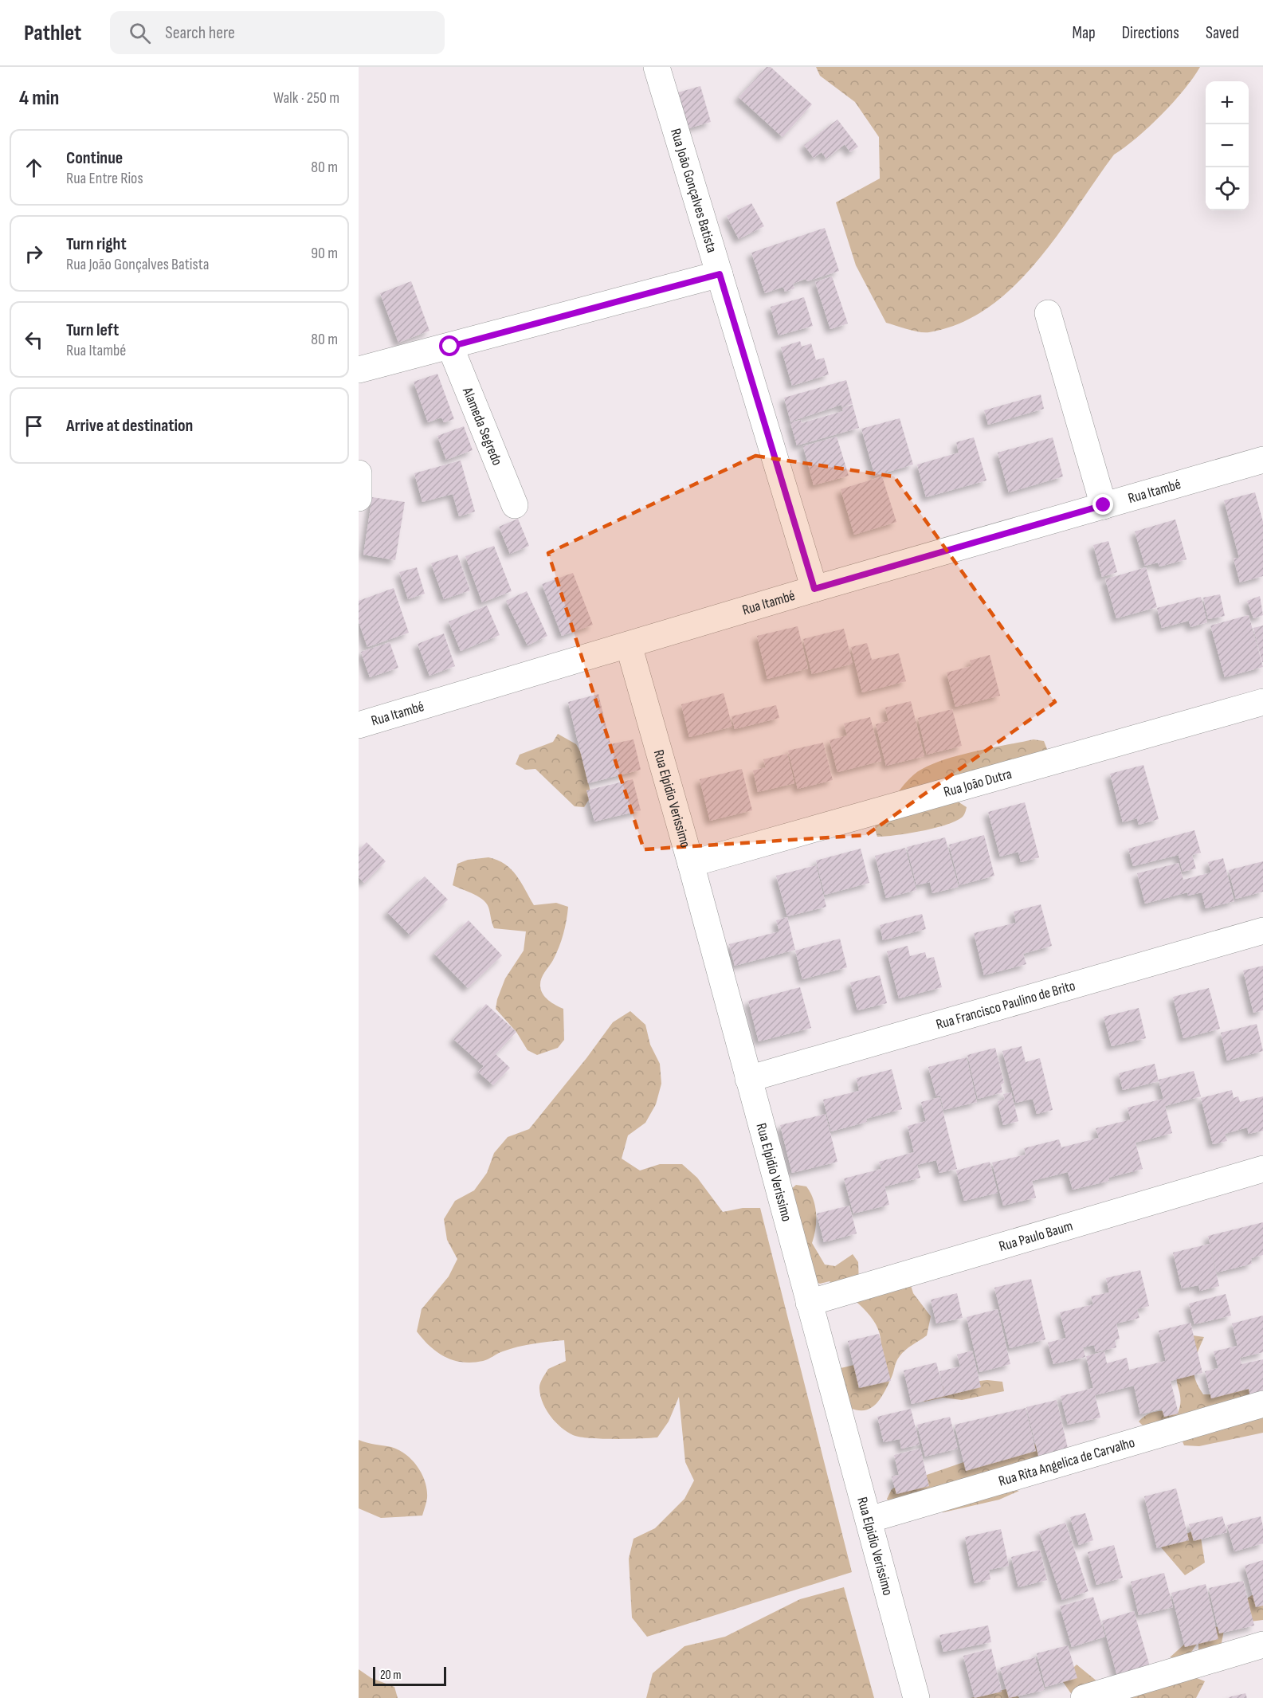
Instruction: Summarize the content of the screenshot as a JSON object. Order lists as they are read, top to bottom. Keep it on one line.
{"streets":{"street":["Rua João Gonçalves Batista","Alameda Segredo","Rua Itambé","Rua João Dutra","Rua Elpidio Verissimo","Rua Francisco Paulino de Brito","Rua Paulo Baum","Rua Rita Angelica de Carvalho"]},"crossings":[["Rua João Gonçalves Batista","Rua Itambé"],["Rua Itambé","Rua Elpidio Verissimo"],["Rua João Dutra","Rua Elpidio Verissimo"],["Rua Elpidio Verissimo","Rua Francisco Paulino de Brito"],["Rua Elpidio Verissimo","Rua Paulo Baum"],["Rua Elpidio Verissimo","Rua Rita Angelica de Carvalho"]],"scale_bar":"20 m","page":{"header":"Pathlet","search":"Search here","nav":["Map","Directions","Saved"],"heading":["4 min","Walk · 250 m"],"map_buttons":["+","−"],"list":[["Continue","Rua Entre Rios","80 m"],["Turn right","Rua João Gonçalves Batista","90 m"],["Turn left","Rua Itambé","80 m"],"Arrive at destination"],"scale":"20 m"}}
